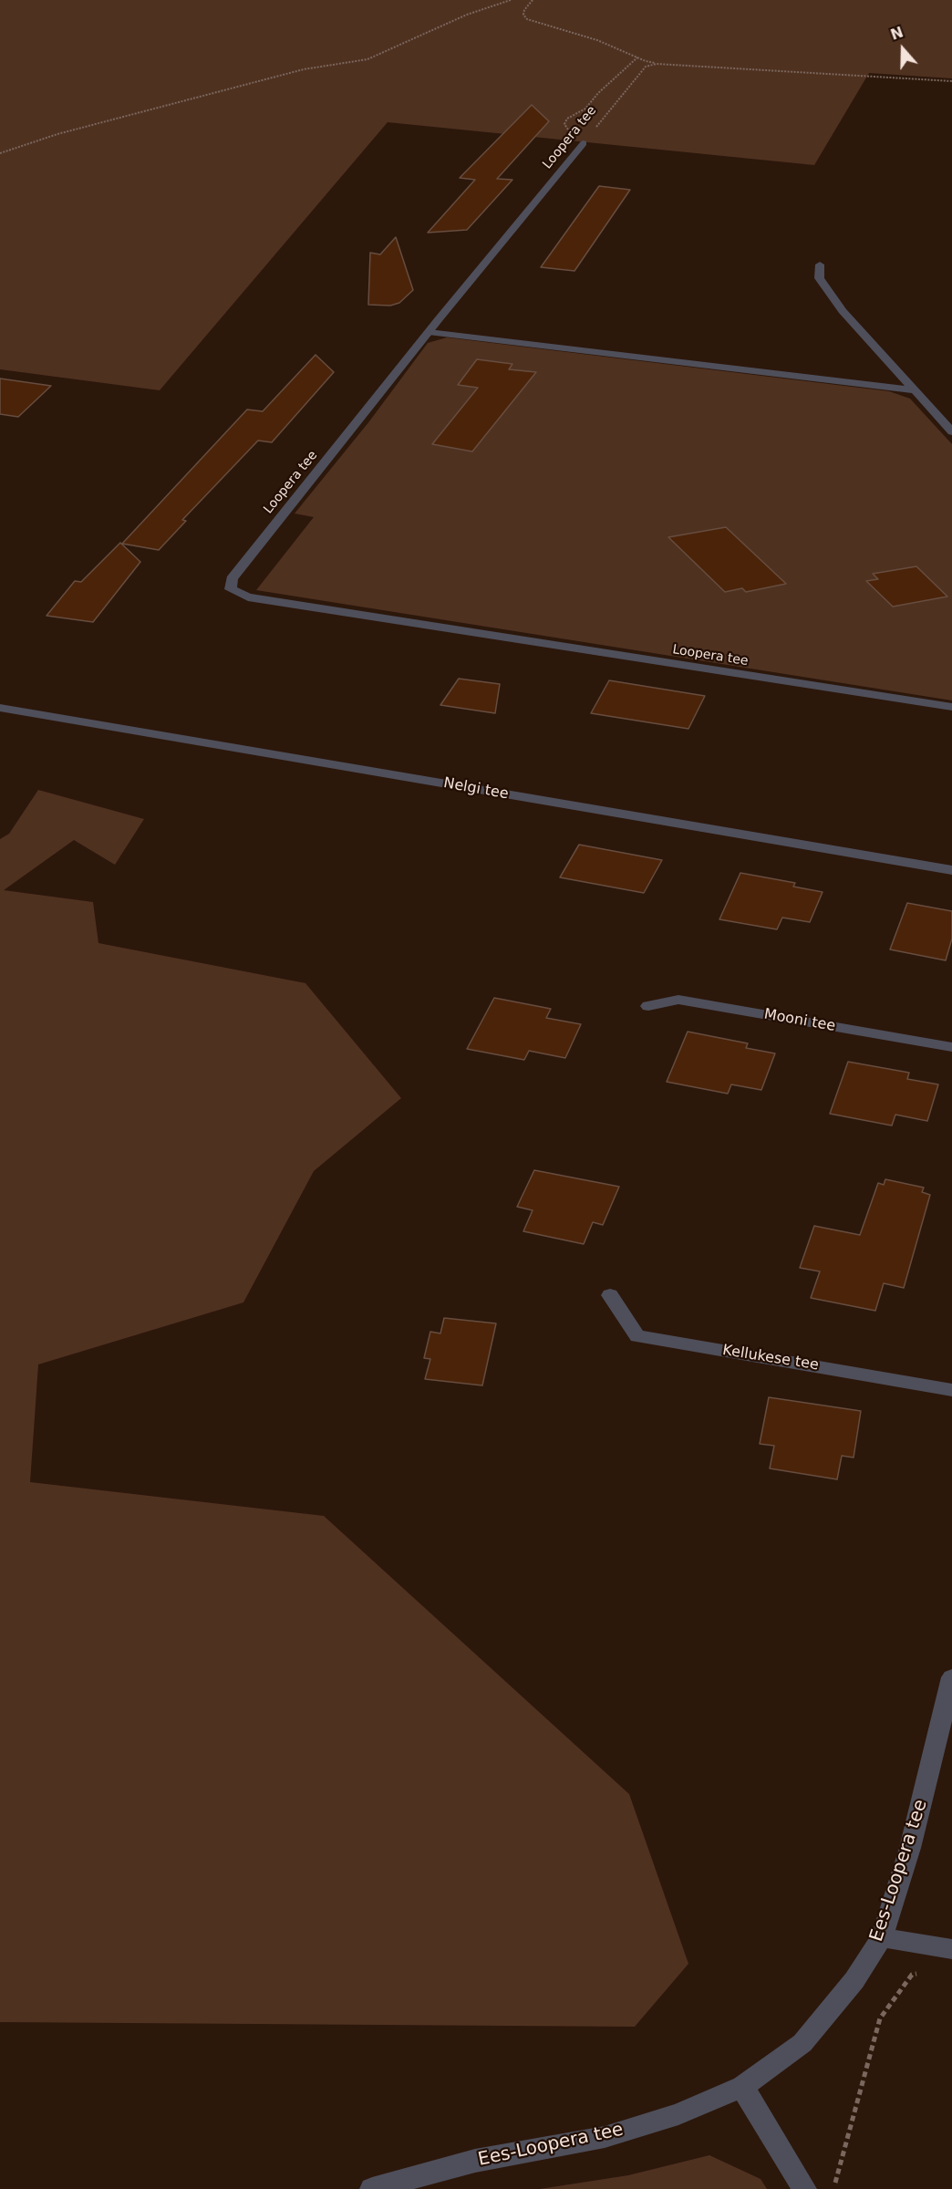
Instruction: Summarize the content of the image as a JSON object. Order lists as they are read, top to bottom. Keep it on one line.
{"streets":{"street":["Loopera tee","Nelgi tee","Mooni tee","Kellukese tee","Ees-Loopera tee"]},"north":"top"}
